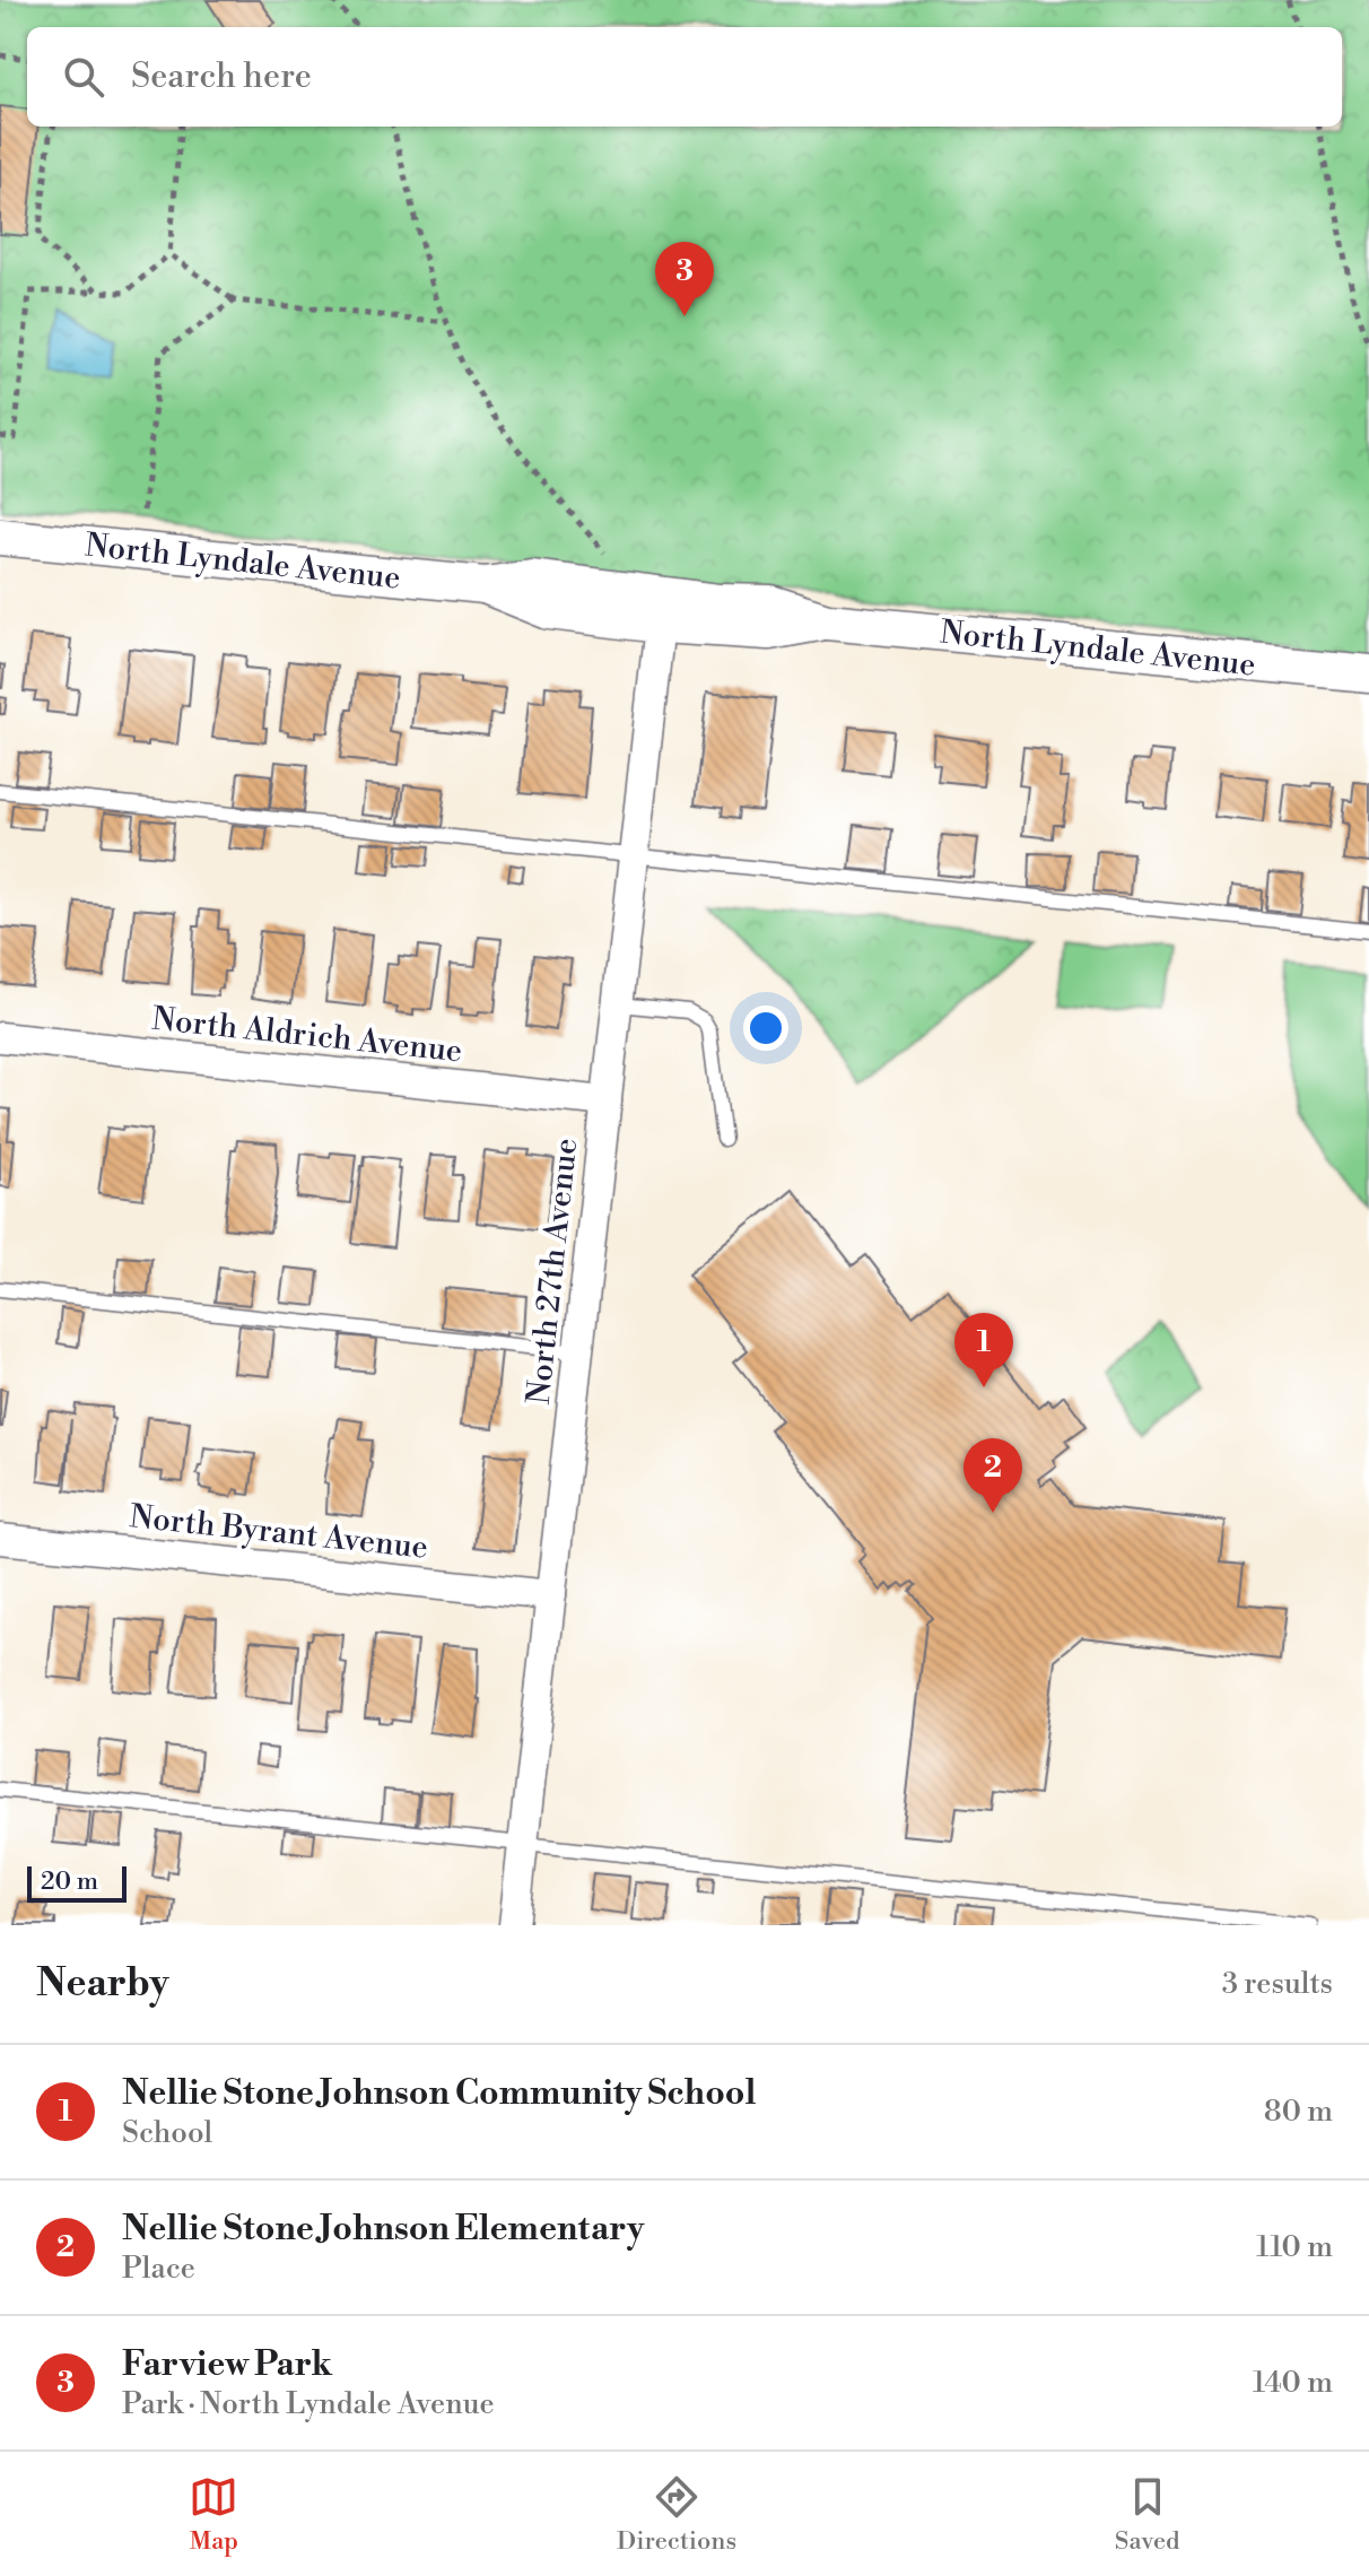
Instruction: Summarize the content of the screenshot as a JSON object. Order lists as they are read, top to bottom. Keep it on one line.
{"streets":{"street":["North Lyndale Avenue","North Aldrich Avenue","North 27th Avenue","North Byrant Avenue"]},"crossings":[["North Lyndale Avenue","North 27th Avenue"],["North Aldrich Avenue","North 27th Avenue"],["North 27th Avenue","North Byrant Avenue"]],"scale_bar":"20 m","page":{"search":"Search here","pins":["3","1","2"],"scale":"20 m","heading":["Nearby","3 results"],"list":[{"mark":"1","name":"Nellie Stone Johnson Community School","note":"School","value":"80 m"},{"mark":"2","name":"Nellie Stone Johnson Elementary","note":"Place","value":"110 m"},{"mark":"3","name":"Farview Park","note":"Park · North Lyndale Avenue","value":"140 m"}],"nav":["Map","Directions","Saved"]}}
